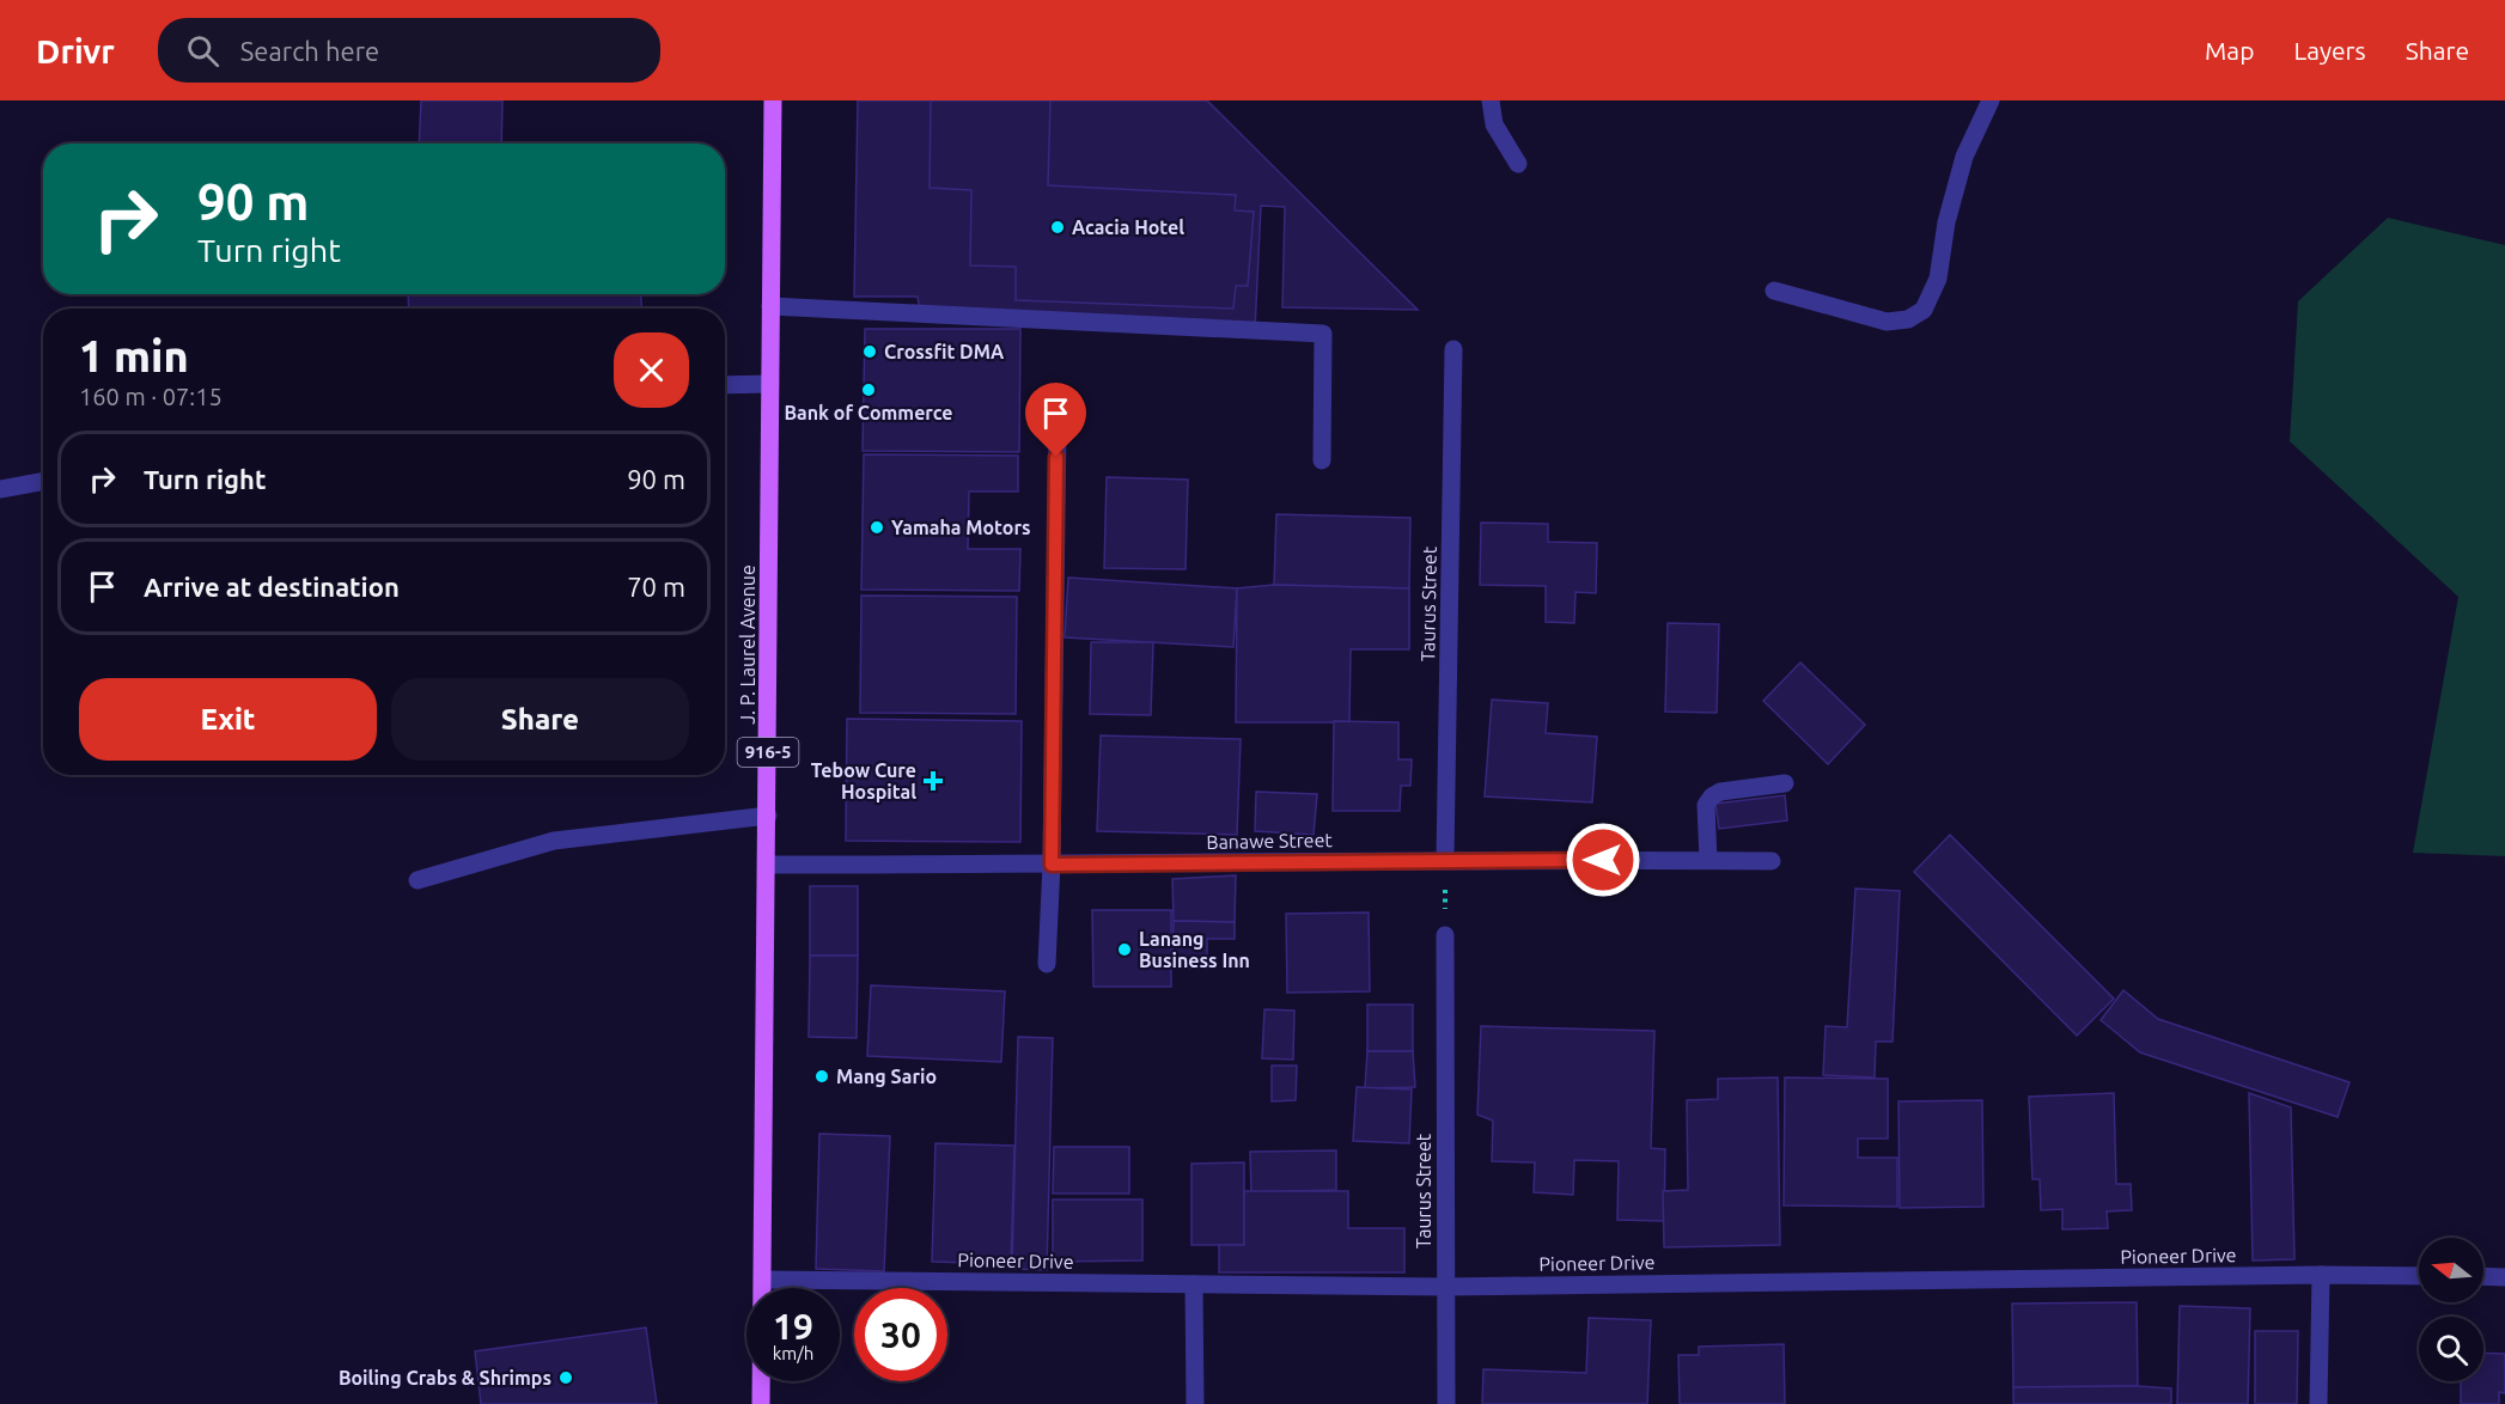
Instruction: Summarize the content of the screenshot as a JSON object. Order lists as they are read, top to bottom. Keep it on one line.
{"streets":{"main road":["J. P. Laurel Avenue","916-5"],"street":["Taurus Street","Banawe Street","Pioneer Drive"]},"crossings":[["Taurus Street","Banawe Street"],["Taurus Street","Pioneer Drive"],["J. P. Laurel Avenue","Banawe Street"],["J. P. Laurel Avenue","Pioneer Drive"]],"places":{"other":["Acacia Hotel","Crossfit DMA","Bank of Commerce","Yamaha Motors","Lanang Business Inn","Mang Sario","Boiling Crabs & Shrimps"],"health":["Tebow Cure Hospital"]},"north":"left","page":{"header":"Drivr","search":"Search here","nav":["Map","Layers","Share"],"turn":["90 m","Turn right"],"heading":["1 min","160 m · 07:15"],"list":[{"name":"Turn right","value":"90 m"},{"name":"Arrive at destination","value":"70 m"}],"buttons":["Exit","Share"],"speed":"19 km/h","limit":"30"}}
